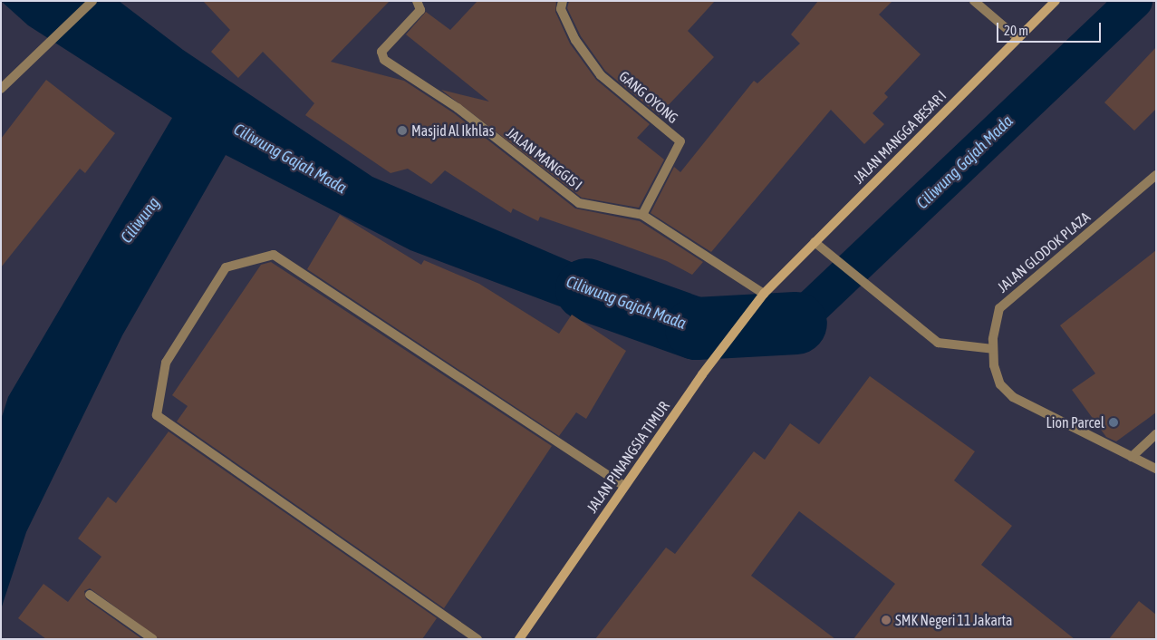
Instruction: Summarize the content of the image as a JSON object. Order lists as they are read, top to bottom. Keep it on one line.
{"streets":{"street":["GANG OYONG","JALAN MANGGA BESAR I","JALAN MANGGIS I","JALAN GLODOK PLAZA","JALAN PINANGSIA TIMUR"]},"crossings":[["GANG OYONG","JALAN MANGGIS I"],["JALAN MANGGA BESAR I","JALAN MANGGIS I"],["JALAN MANGGA BESAR I","JALAN PINANGSIA TIMUR"],["JALAN MANGGIS I","JALAN PINANGSIA TIMUR"]],"water":["Ciliwung Gajah Mada","Ciliwung"],"places":["Masjid Al Ikhlas","Lion Parcel","SMK Negeri 11 Jakarta"],"scale_bar":"20 m"}
